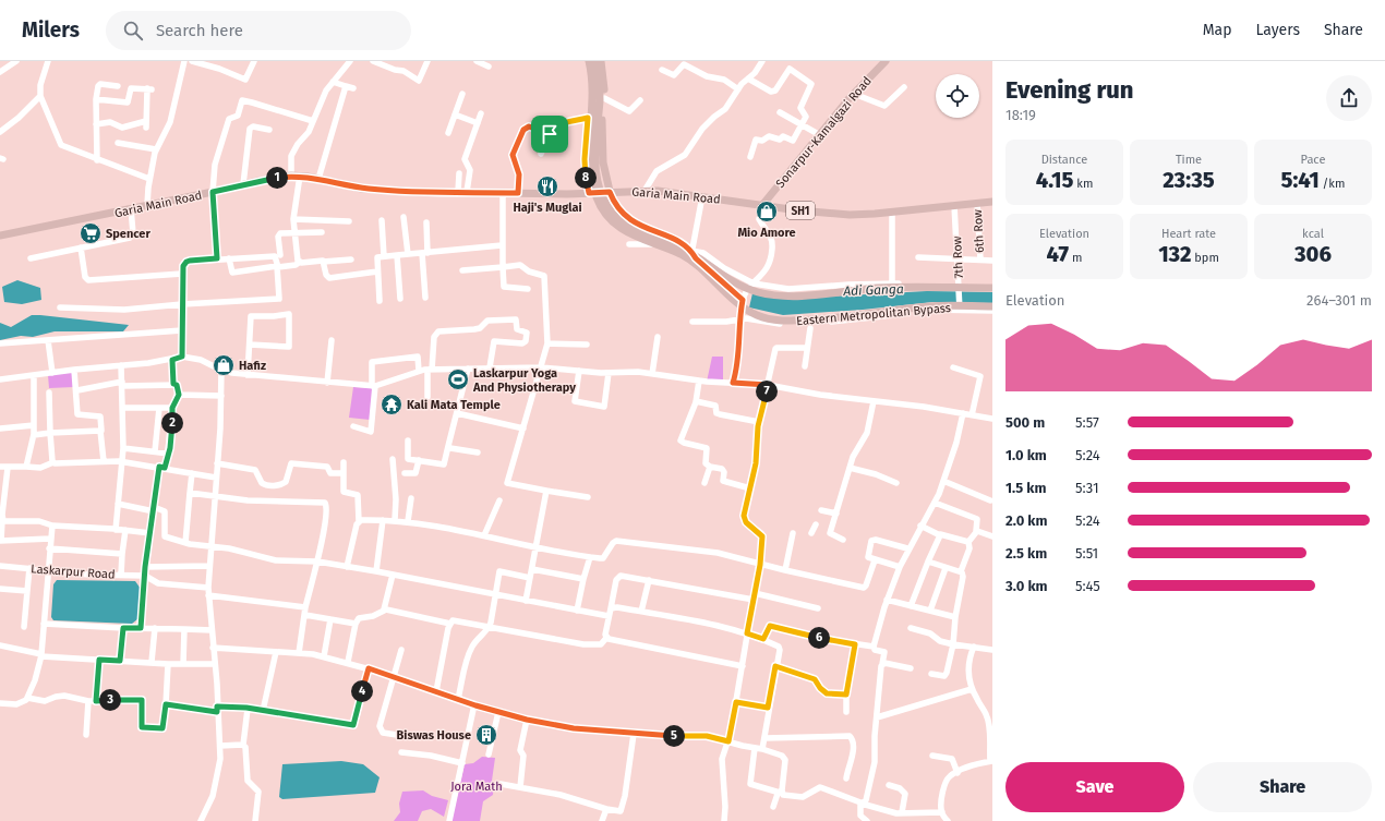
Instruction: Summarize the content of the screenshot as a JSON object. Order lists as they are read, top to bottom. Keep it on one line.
{"streets":{"main road":["Sonarpur-Kamalgazi Road","Garia Main Road","SH1","Eastern Metropolitan Bypass"],"street":["6th Row","7th Row","Laskarpur Road"]},"crossings":[["Sonarpur-Kamalgazi Road","Garia Main Road"],["Garia Main Road","6th Row"],["Garia Main Road","7th Row"]],"water":["Adi Ganga"],"parks":["Jora Math"],"places":{"restaurant":["Haji's Muglai"],"shop":["Mio Amore","Hafiz"],"supermarket":["Spencer"],"sports":["Laskarpur Yoga And Physiotherapy"],"temple":["Kali Mata Temple"],"building":["Biswas House"]},"page":{"header":"Milers","search":"Search here","nav":["Map","Layers","Share"],"heading":["Evening run","18:19"],"stats":[["Distance","4.15 km"],["Time","23:35"],["Pace","5:41 /km"],["Elevation","47 m"],["Heart rate","132 bpm"],["kcal","306"]],"pins":["1","8","7","2","6","4","3","5"],"chart":["Elevation","264–301 m"],"list":[{"name":"500 m","note":"5:57"},{"name":"1.0 km","note":"5:24"},{"name":"1.5 km","note":"5:31"},{"name":"2.0 km","note":"5:24"},{"name":"2.5 km","note":"5:51"},{"name":"3.0 km","note":"5:45"}],"buttons":["Save","Share"]}}
